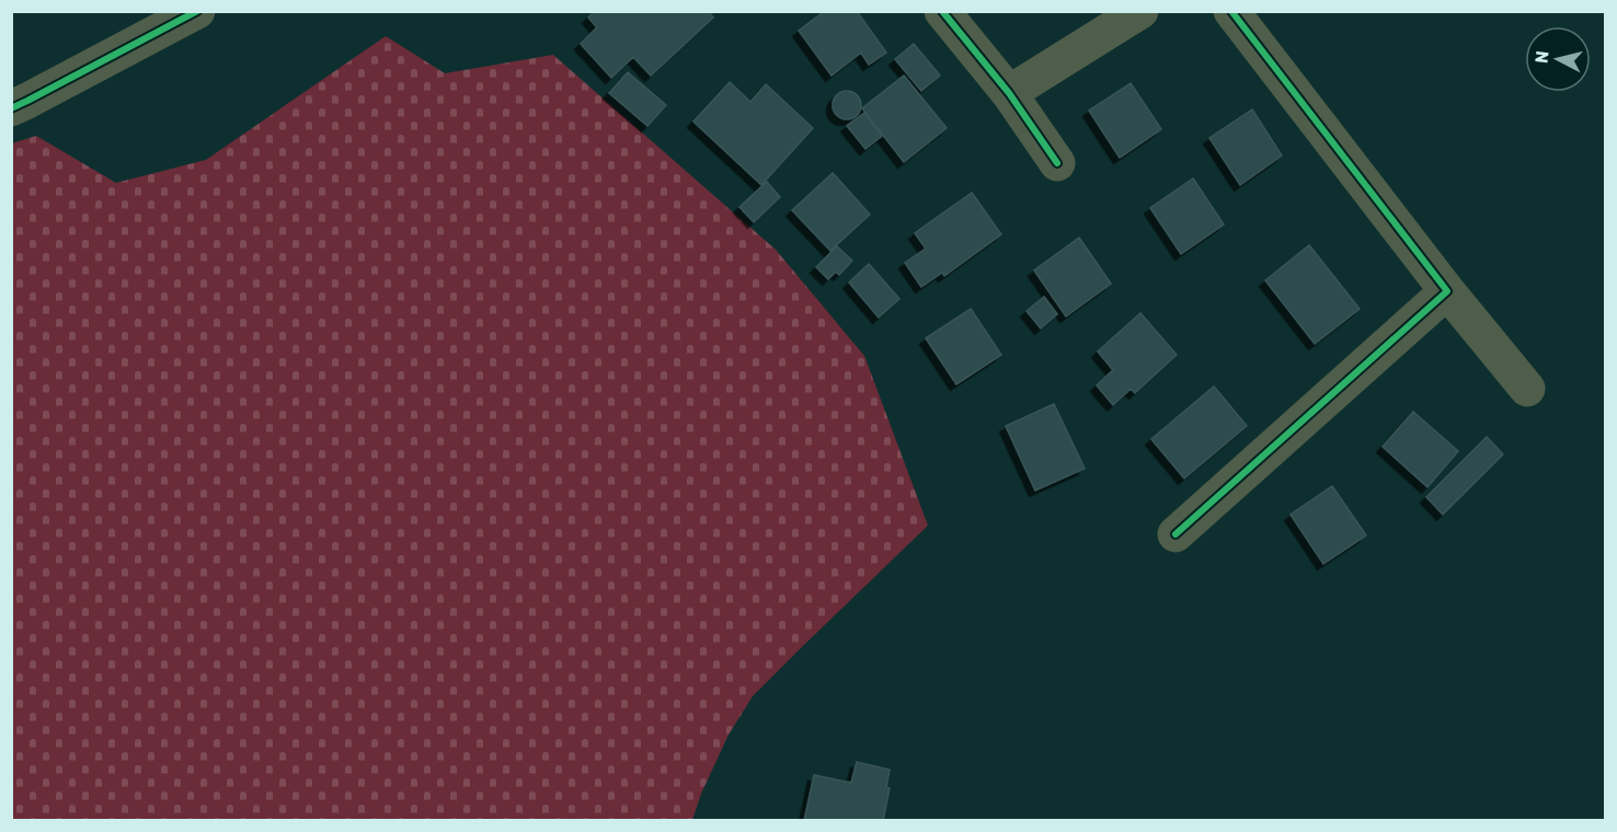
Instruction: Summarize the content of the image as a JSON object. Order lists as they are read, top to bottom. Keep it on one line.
{"north":"left"}
